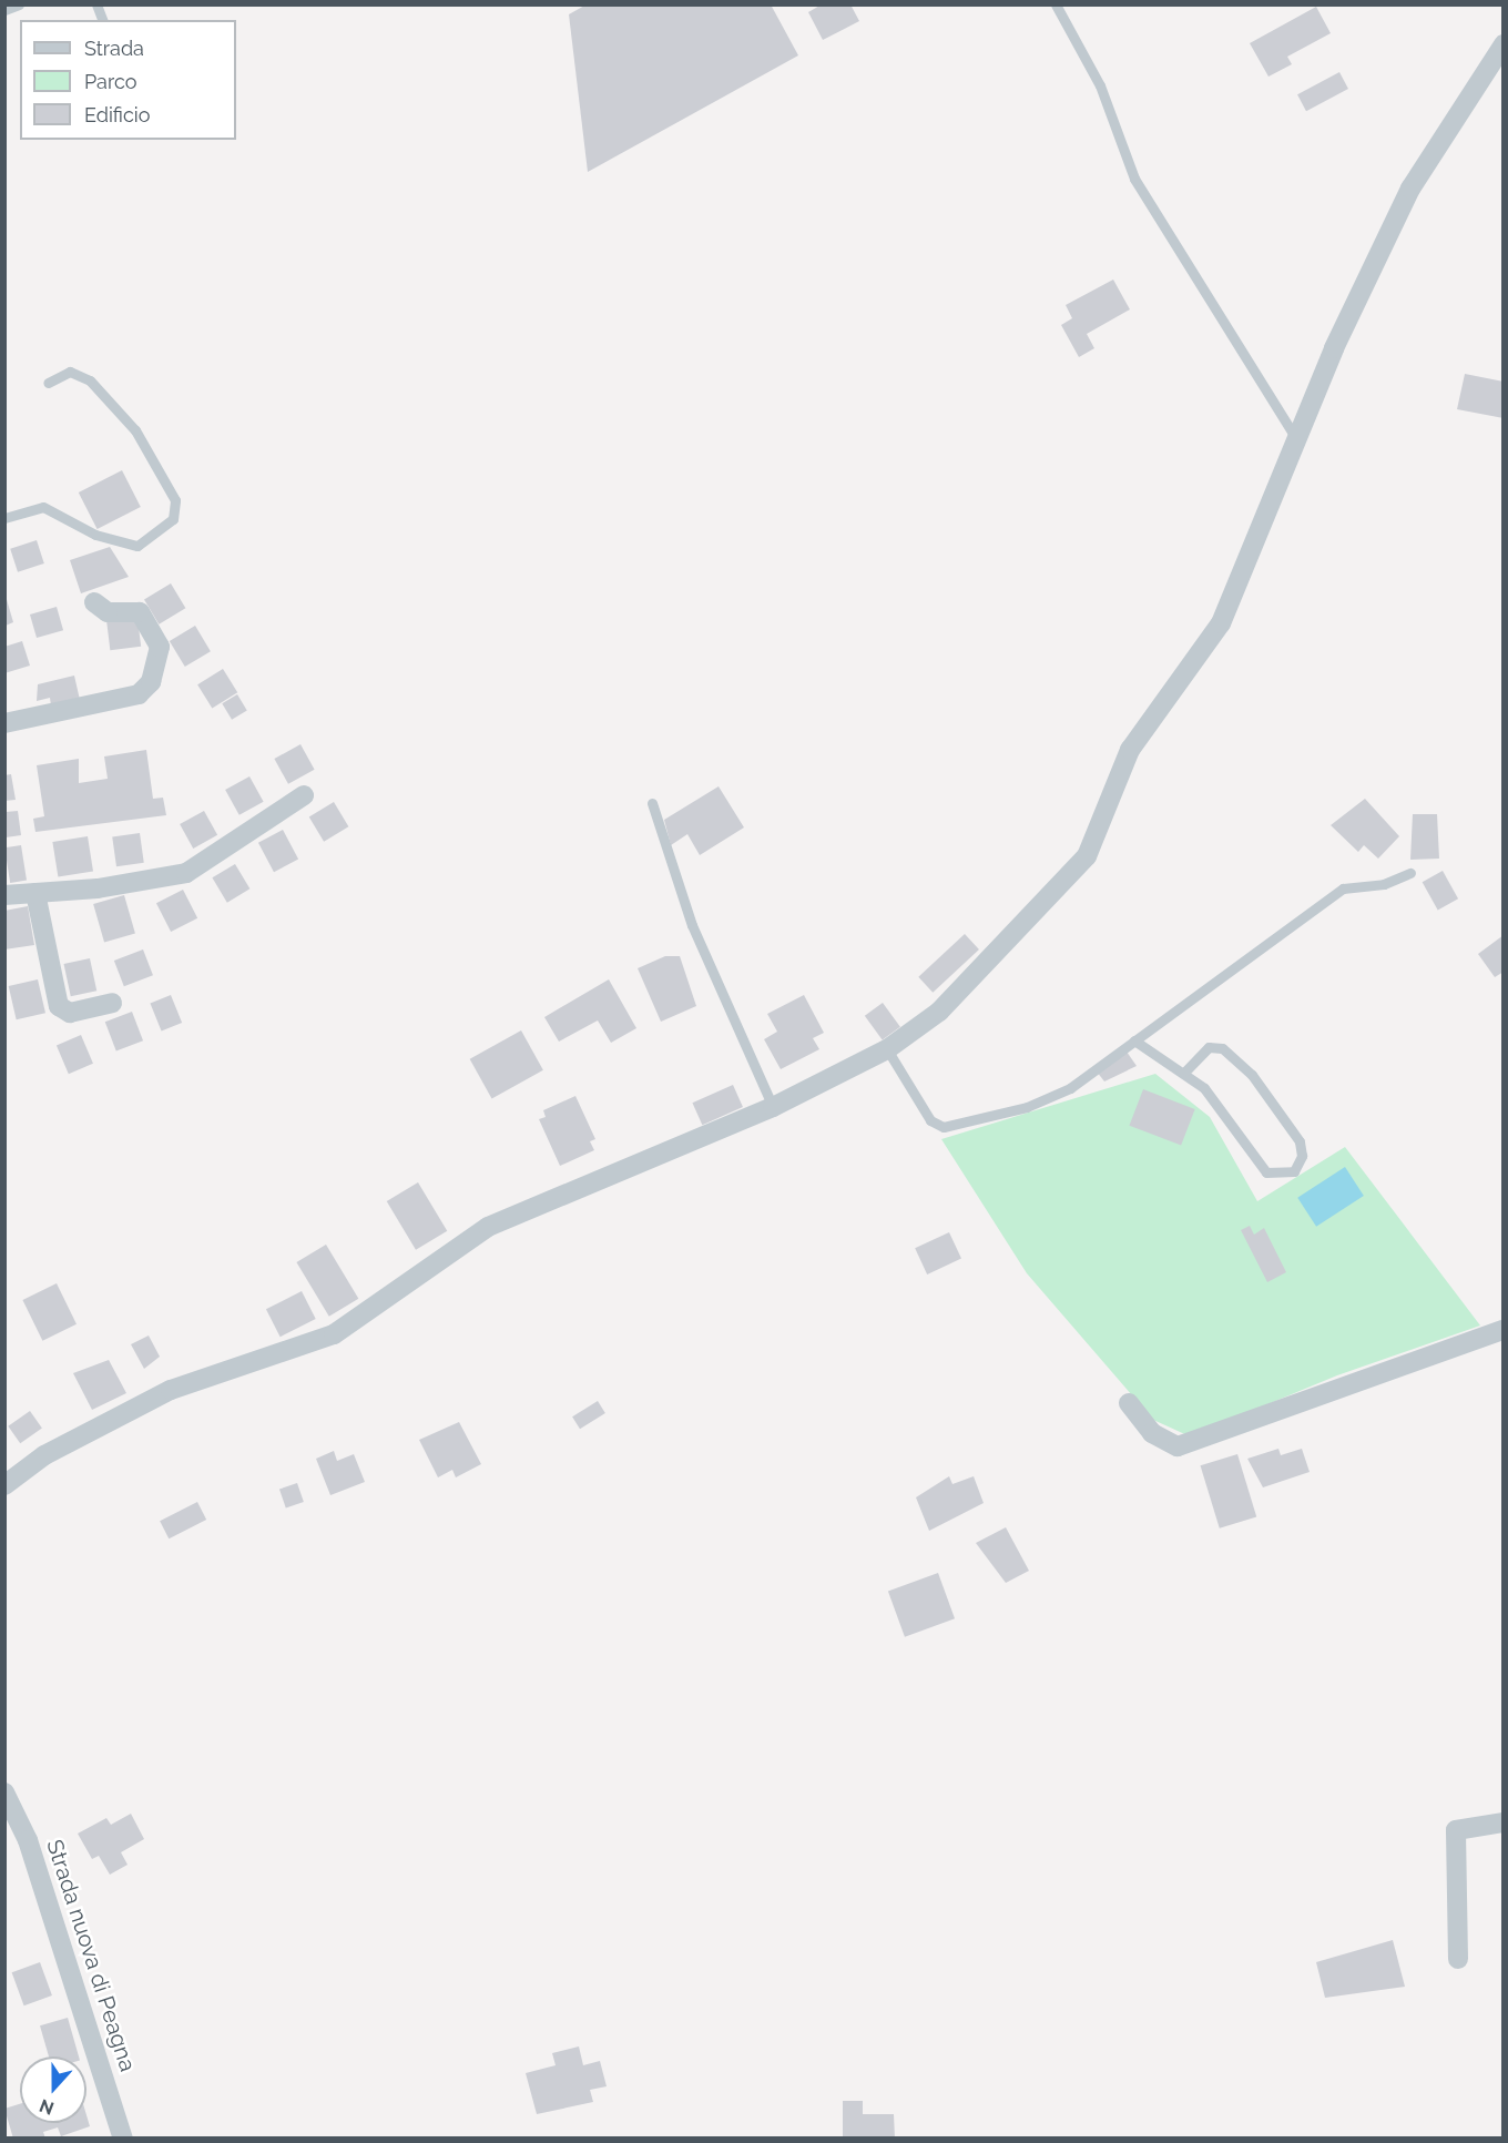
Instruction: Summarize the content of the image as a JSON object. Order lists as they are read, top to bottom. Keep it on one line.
{"streets":{"street":["Strada nuova di Peagna"]},"legend":["Strada","Parco","Edificio"],"north":"bottom"}
